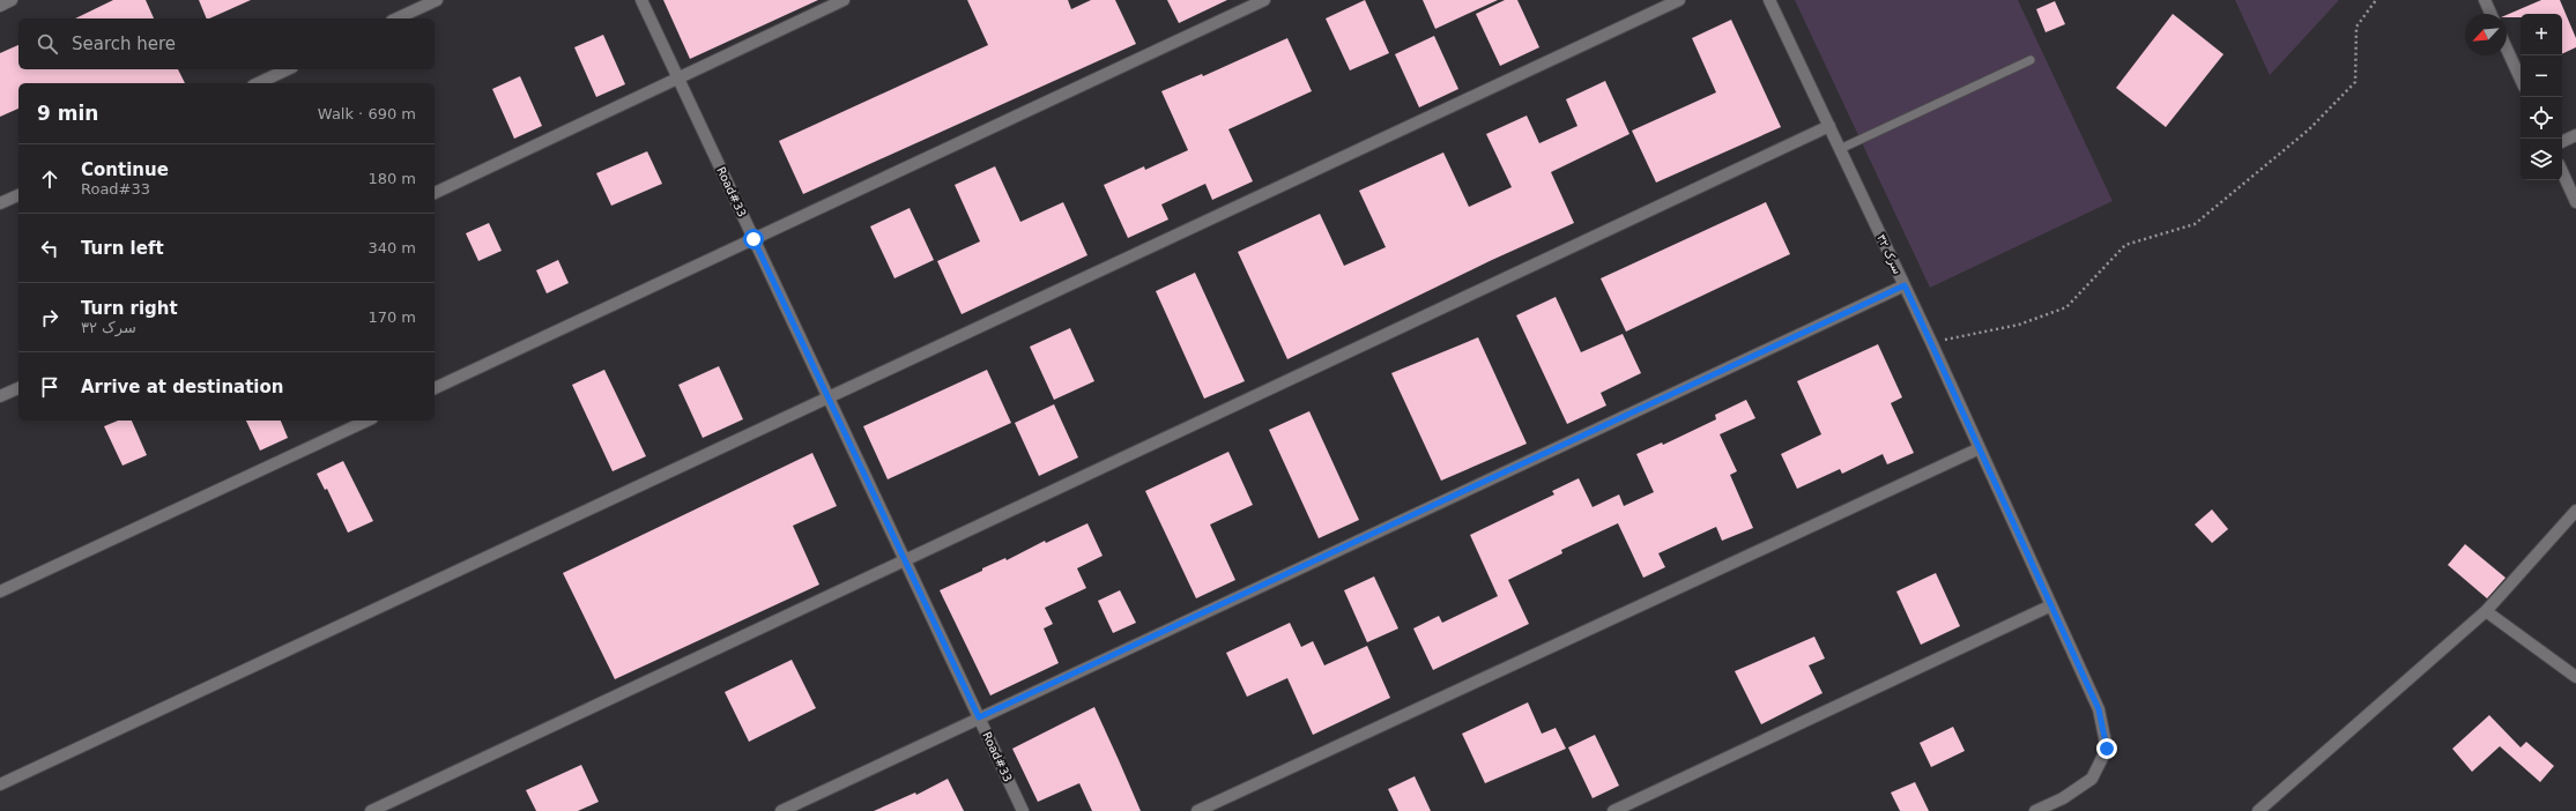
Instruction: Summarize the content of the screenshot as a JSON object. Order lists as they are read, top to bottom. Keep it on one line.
{"streets":{"street":["Road#33","سرک ۳۲"]},"north":"bottom left","page":{"map_buttons":["+","−"],"search":"Search here","heading":["9 min","Walk · 690 m"],"list":[["Continue","Road#33","180 m"],["Turn left","340 m"],["Turn right","سرک ۳۲","170 m"],"Arrive at destination"]}}
